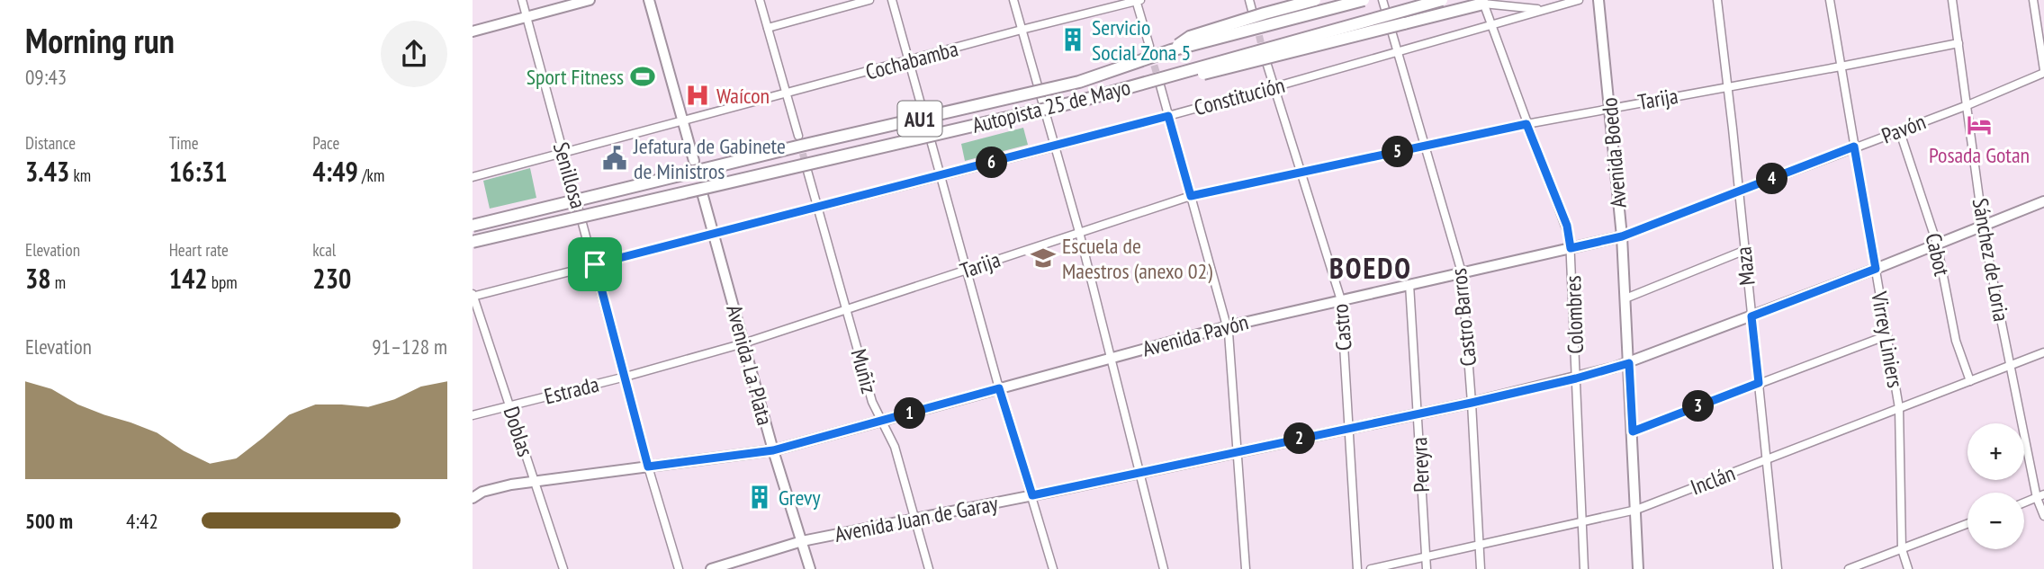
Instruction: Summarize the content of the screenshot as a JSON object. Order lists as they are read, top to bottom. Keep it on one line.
{"streets":{"highway":["Autopista 25 de Mayo","AU1"],"main road":["Avenida Boedo","Avenida Pavón","Avenida La Plata","Avenida Juan de Garay"],"street":["Cochabamba","Constitución","Tarija","Pavón","Senillosa","Cabot","Sánchez de Loria","Maza","Colombres","Castro Barros","Castro","Virrey Liniers","Muñiz","Estrada","Doblas","Pereyra","Inclán"]},"crossings":[["Cochabamba","Senillosa"],["Constitución","Senillosa"],["Constitución","Colombres"],["Constitución","Castro Barros"],["Constitución","Castro"],["Constitución","Avenida La Plata"],["Constitución","Muñiz"],["Constitución","Doblas"],["Tarija","Avenida Boedo"],["Tarija","Sánchez de Loria"],["Tarija","Maza"],["Tarija","Colombres"],["Tarija","Castro Barros"],["Tarija","Castro"],["Tarija","Virrey Liniers"],["Tarija","Avenida La Plata"],["Tarija","Muñiz"],["Tarija","Estrada"],["Pavón","Avenida Boedo"],["Pavón","Cabot"],["Pavón","Sánchez de Loria"],["Pavón","Maza"],["Pavón","Avenida Pavón"],["Pavón","Virrey Liniers"],["Avenida Boedo","Avenida Pavón"],["Avenida Boedo","Inclán"],["Avenida Boedo","Avenida Juan de Garay"],["Senillosa","Avenida Pavón"],["Senillosa","Estrada"],["Cabot","Inclán"],["Cabot","Avenida Juan de Garay"],["Sánchez de Loria","Inclán"],["Sánchez de Loria","Avenida Juan de Garay"],["Maza","Inclán"],["Maza","Avenida Juan de Garay"],["Colombres","Avenida Pavón"],["Colombres","Inclán"],["Colombres","Avenida Juan de Garay"],["Castro Barros","Avenida Pavón"],["Castro Barros","Inclán"],["Castro Barros","Avenida Juan de Garay"],["Castro","Avenida Pavón"],["Castro","Avenida Juan de Garay"],["Avenida Pavón","Avenida La Plata"],["Avenida Pavón","Muñiz"],["Avenida Pavón","Doblas"],["Avenida Pavón","Pereyra"],["Virrey Liniers","Inclán"],["Virrey Liniers","Avenida Juan de Garay"],["Avenida La Plata","Estrada"],["Avenida La Plata","Avenida Juan de Garay"],["Muñiz","Avenida Juan de Garay"],["Estrada","Doblas"],["Pereyra","Inclán"],["Pereyra","Avenida Juan de Garay"]],"districts":["BOEDO"],"places":{"building":["Servicio Social Zona 5","Grevy"],"sports":["Sport Fitness"],"hospital":["Waícon"],"hotel":["Posada Gotan"],"public building":["Jefatura de Gabinete de Ministros"],"school or university":["Escuela de Maestros (anexo 02)"]},"page":{"heading":["Morning run","09:43"],"stats":[["Distance","3.43 km"],["Time","16:31"],["Pace","4:49 /km"],["Elevation","38 m"],["Heart rate","142 bpm"],["kcal","230"]],"pins":["5","6","4","3","1","2"],"chart":["Elevation","91–128 m"],"map_buttons":["+","−"],"list":[{"name":"500 m","note":"4:42"}]}}
